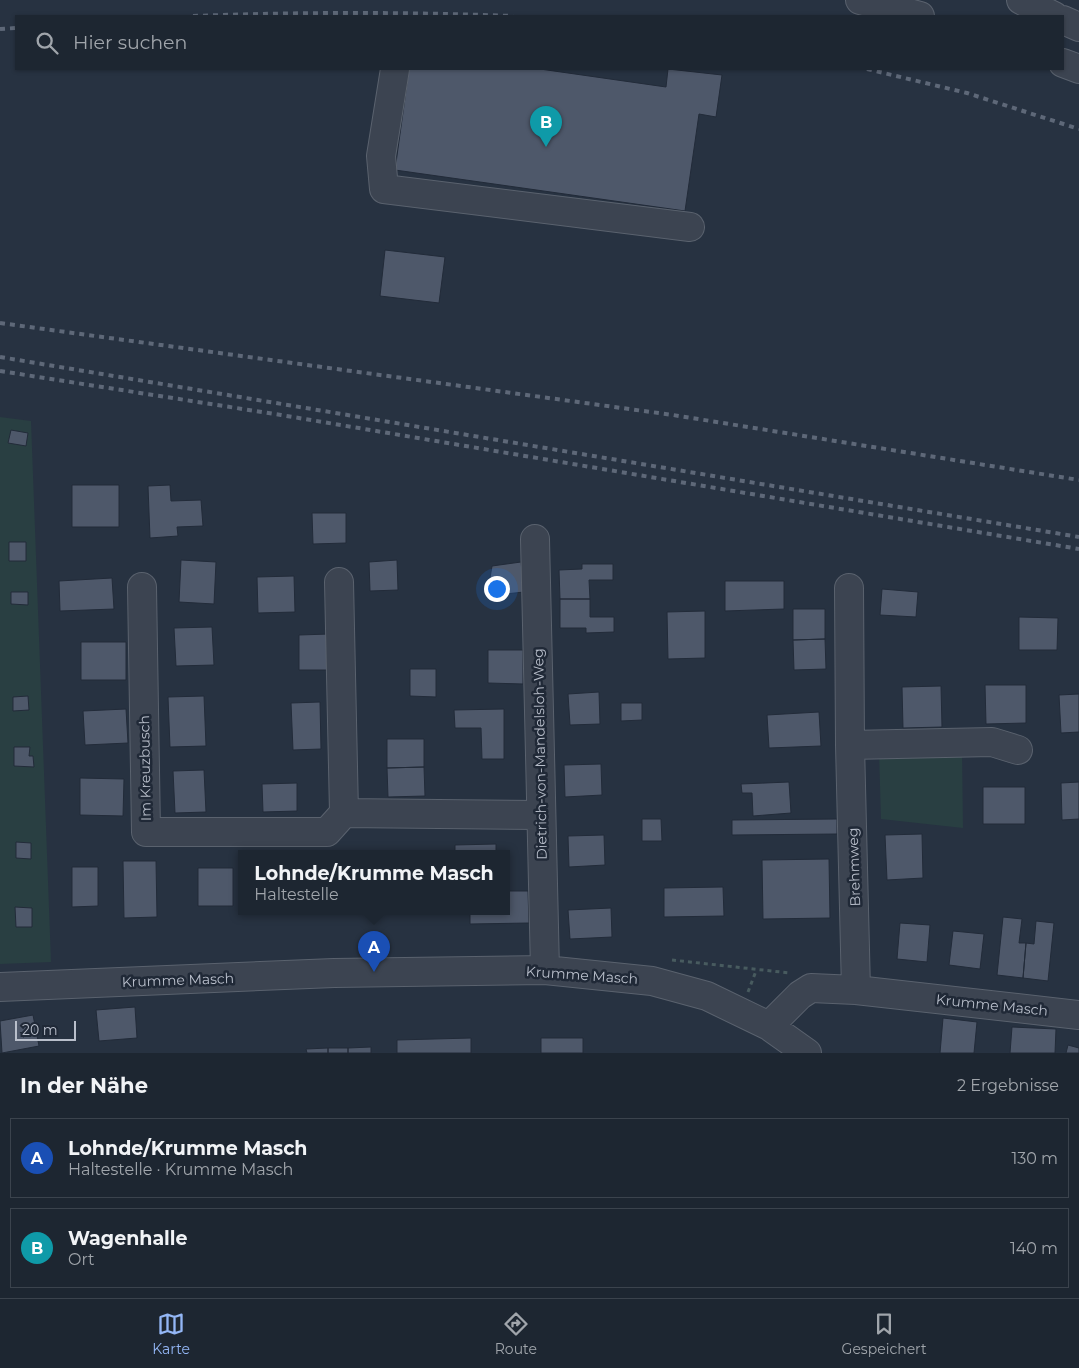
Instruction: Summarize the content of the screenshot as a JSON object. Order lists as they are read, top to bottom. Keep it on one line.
{"streets":{"street":["Dietrich-von-Mandelsloh-Weg","Im Kreuzbusch","Brehmweg","Krumme Masch"]},"crossings":[["Dietrich-von-Mandelsloh-Weg","Krumme Masch"],["Brehmweg","Krumme Masch"]],"scale_bar":"20 m","page":{"search":"Hier suchen","pins":["B","A"],"popup":["Lohnde/Krumme Masch","Haltestelle"],"scale":"20 m","heading":["In der Nähe","2 Ergebnisse"],"list":[{"mark":"A","name":"Lohnde/Krumme Masch","note":"Haltestelle · Krumme Masch","value":"130 m"},{"mark":"B","name":"Wagenhalle","note":"Ort","value":"140 m"}],"nav":["Karte","Route","Gespeichert"]}}
